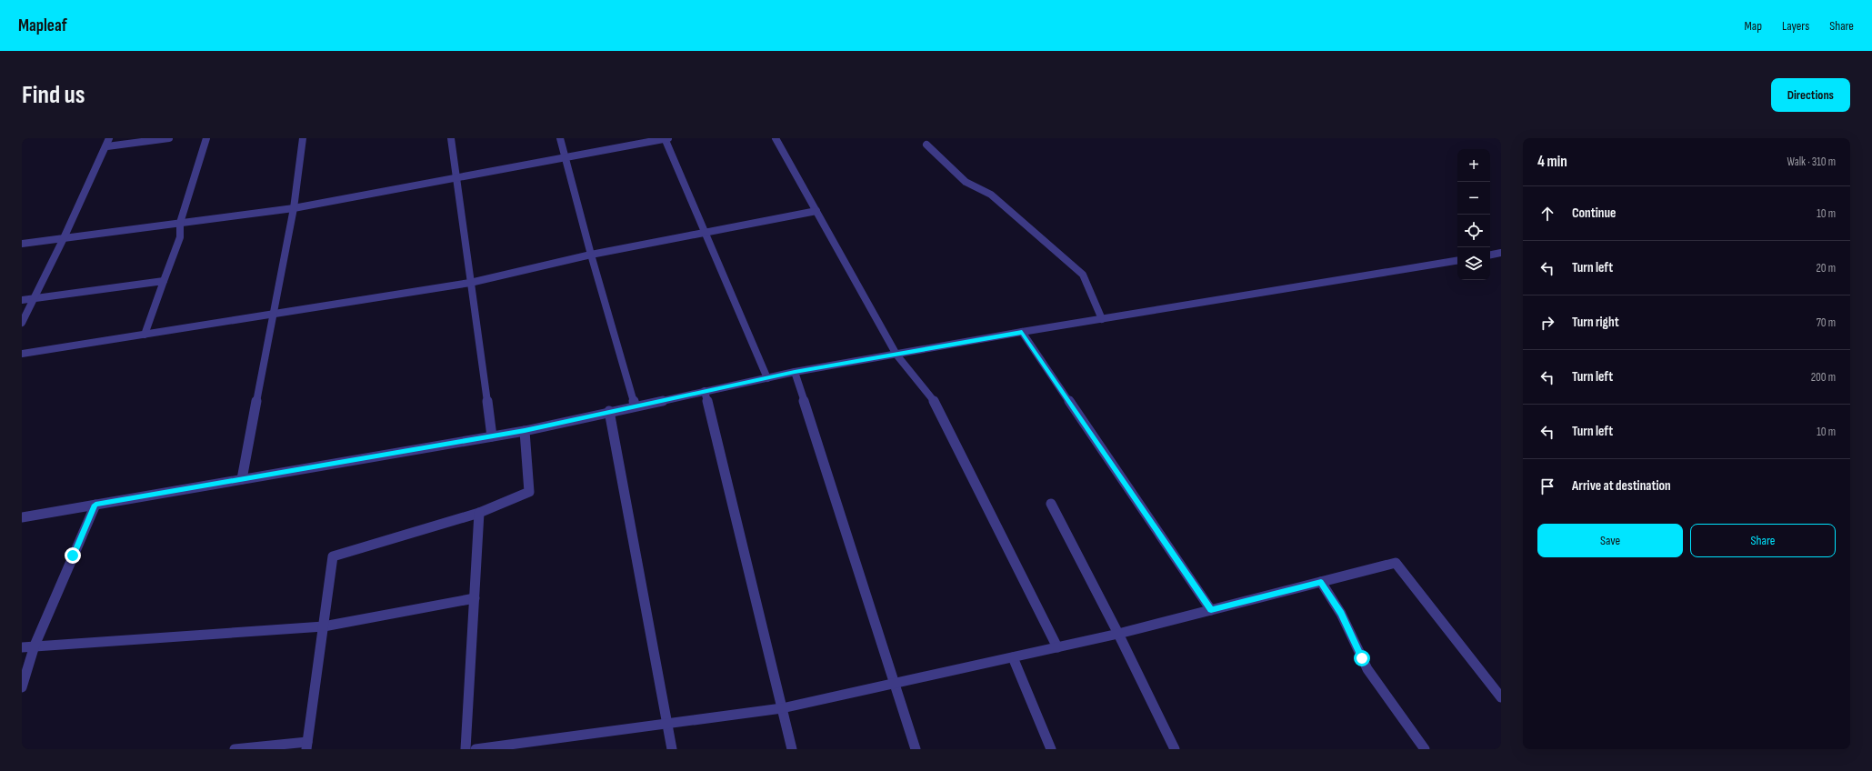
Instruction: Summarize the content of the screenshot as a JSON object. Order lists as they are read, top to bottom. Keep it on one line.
{"page":{"header":"Mapleaf","nav":["Map","Layers","Share"],"buttons":["Directions",["Save","Share"]],"title":"Find us","heading":["4 min","Walk · 310 m"],"map_buttons":["+","−"],"list":[["Continue","10 m"],["Turn left","20 m"],["Turn right","70 m"],["Turn left","200 m"],["Turn left","10 m"],"Arrive at destination"]}}
